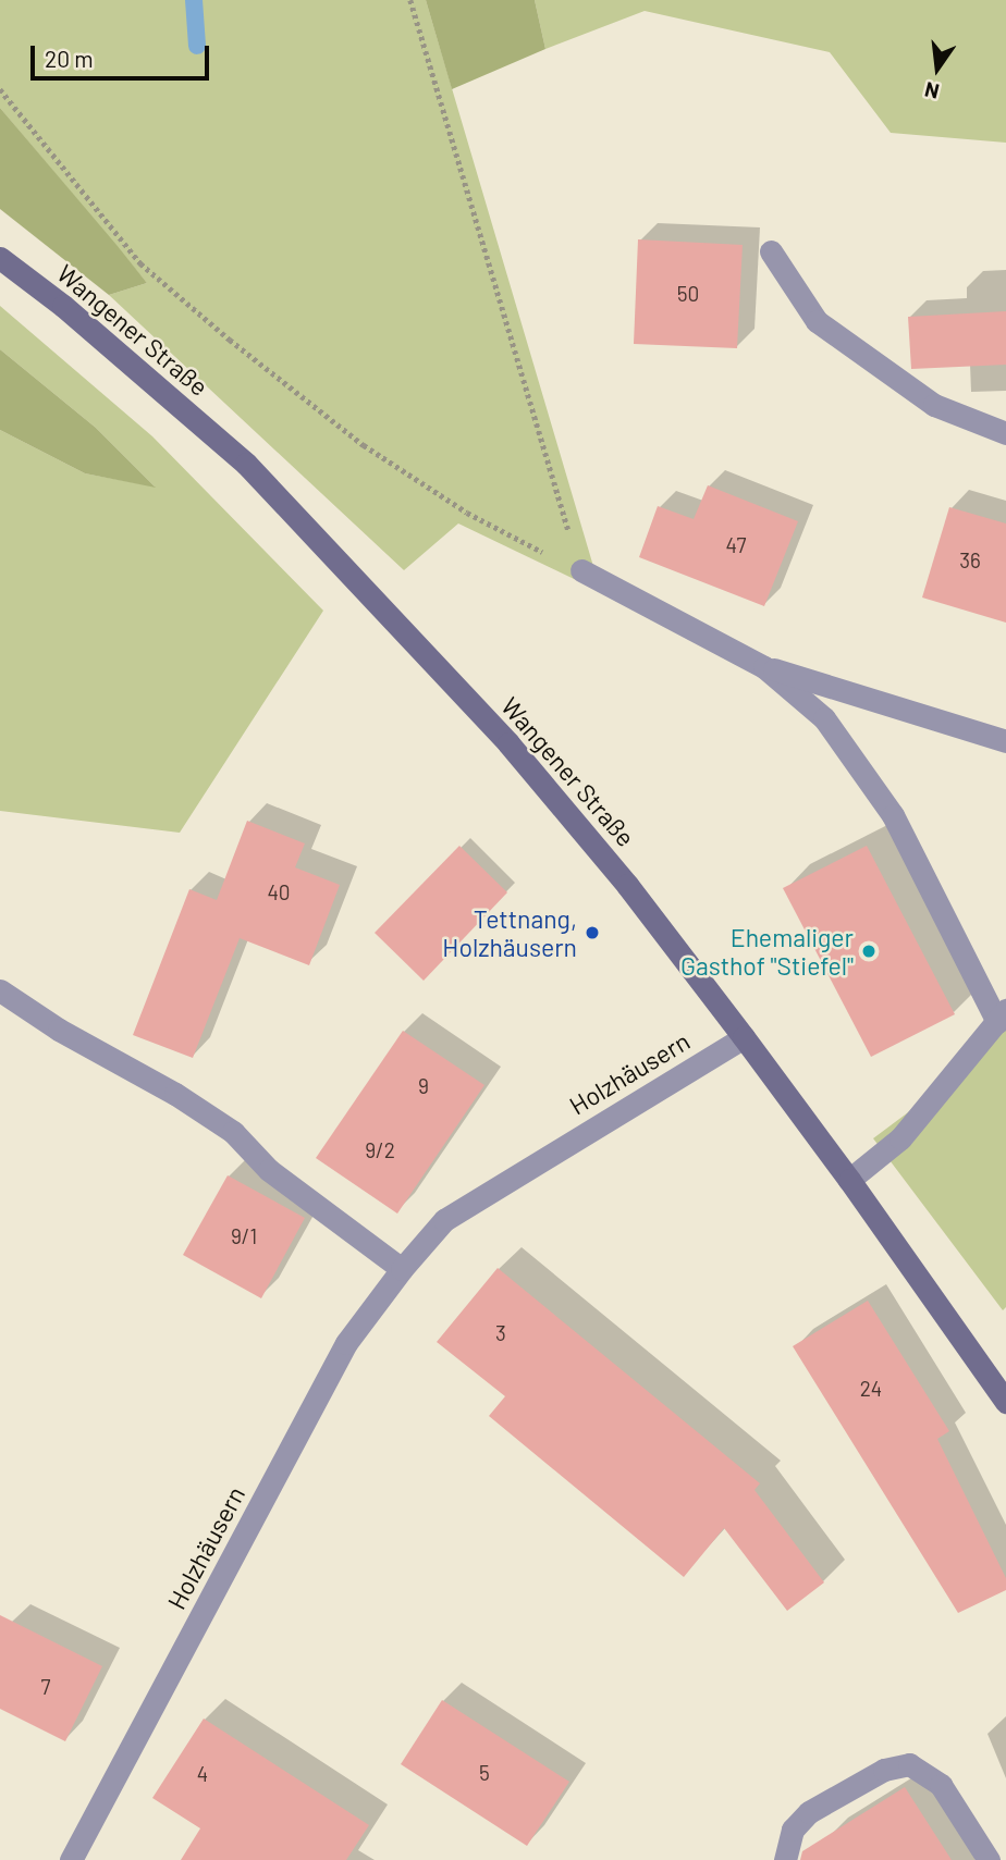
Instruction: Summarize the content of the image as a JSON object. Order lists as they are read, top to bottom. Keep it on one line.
{"streets":{"main road":["Wangener Straße"],"street":["Holzhäusern"]},"crossings":[["Wangener Straße","Holzhäusern"]],"places":["Tettnang, Holzhäusern","Ehemaliger Gasthof \"Stiefel\""],"house_numbers":["50","47","36","40","9","9/2","9/1","3","24","7","5","4"],"scale_bar":"20 m","north":"bottom"}
